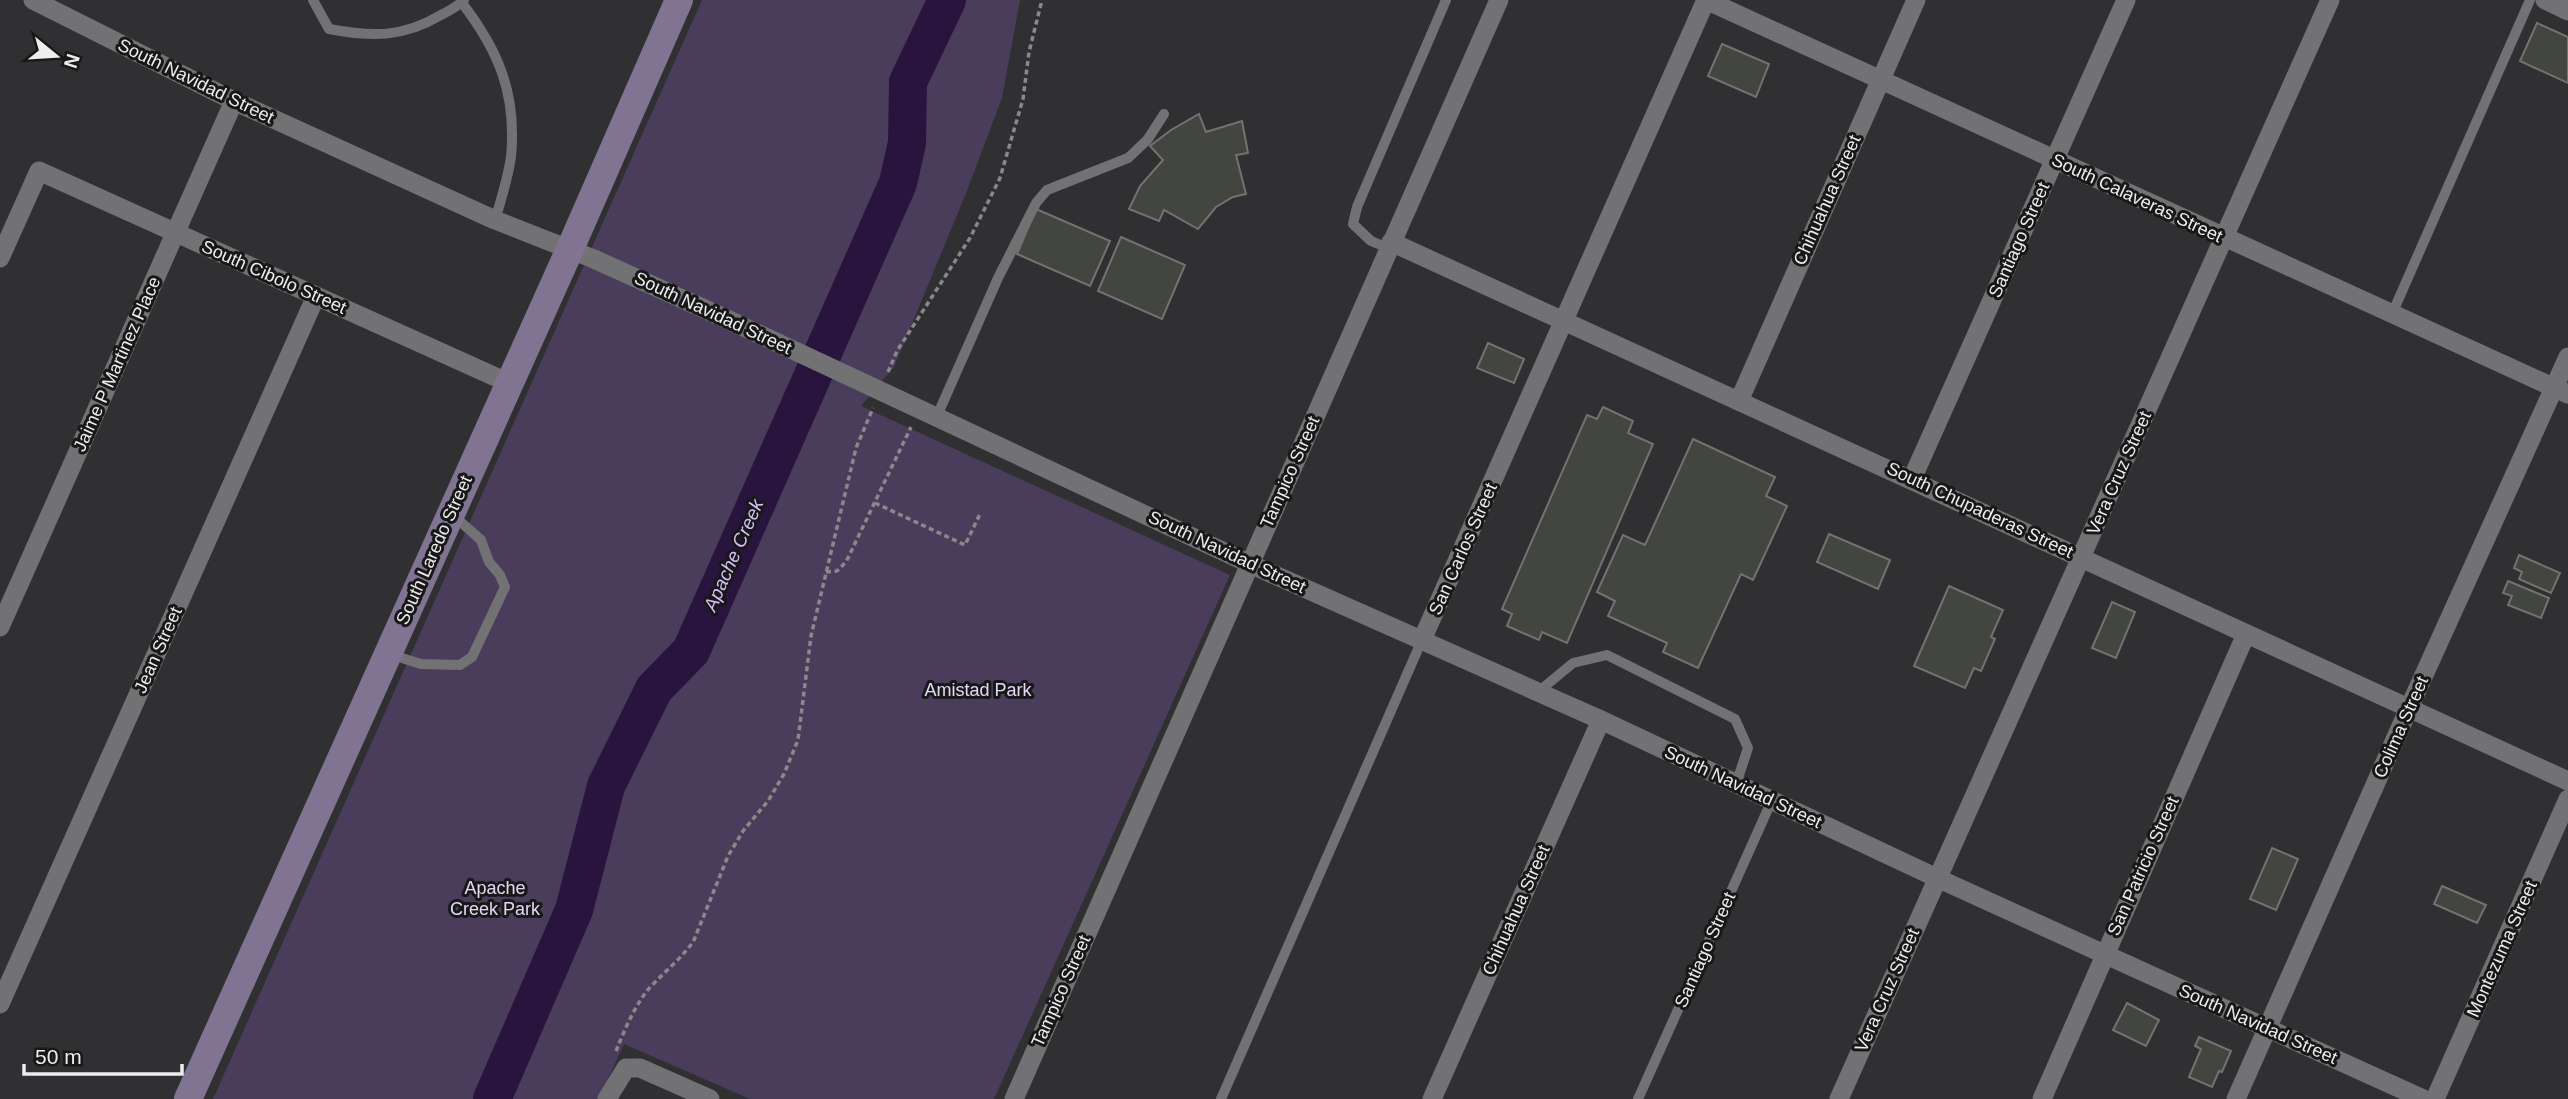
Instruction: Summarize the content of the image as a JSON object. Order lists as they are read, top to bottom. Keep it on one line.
{"streets":{"main road":["South Laredo Street"],"street":["South Navidad Street","South Calaveras Street","Chihuahua Street","Santiago Street","South Cibolo Street","Jaime P Martinez Place","Tampico Street","Vera Cruz Street","South Chupaderas Street","San Carlos Street","Jean Street","Colima Street","San Patricio Street","Montezuma Street"]},"crossings":[["South Navidad Street","Chihuahua Street"],["South Navidad Street","Santiago Street"],["South Navidad Street","Jaime P Martinez Place"],["South Navidad Street","Tampico Street"],["South Navidad Street","Vera Cruz Street"],["South Navidad Street","San Carlos Street"],["South Navidad Street","South Laredo Street"],["South Navidad Street","Colima Street"],["South Navidad Street","San Patricio Street"],["South Calaveras Street","Chihuahua Street"],["South Calaveras Street","Santiago Street"],["South Calaveras Street","Vera Cruz Street"],["South Calaveras Street","San Carlos Street"],["South Calaveras Street","Colima Street"],["Chihuahua Street","South Chupaderas Street"],["Santiago Street","South Chupaderas Street"],["South Cibolo Street","Jaime P Martinez Place"],["South Cibolo Street","South Laredo Street"],["South Cibolo Street","Jean Street"],["Tampico Street","South Chupaderas Street"],["Vera Cruz Street","South Chupaderas Street"],["South Chupaderas Street","San Carlos Street"],["South Chupaderas Street","Colima Street"],["South Chupaderas Street","San Patricio Street"]],"water":["Apache Creek"],"parks":["Amistad Park","Apache Creek Park"],"scale_bar":"50 m","north":"right"}
